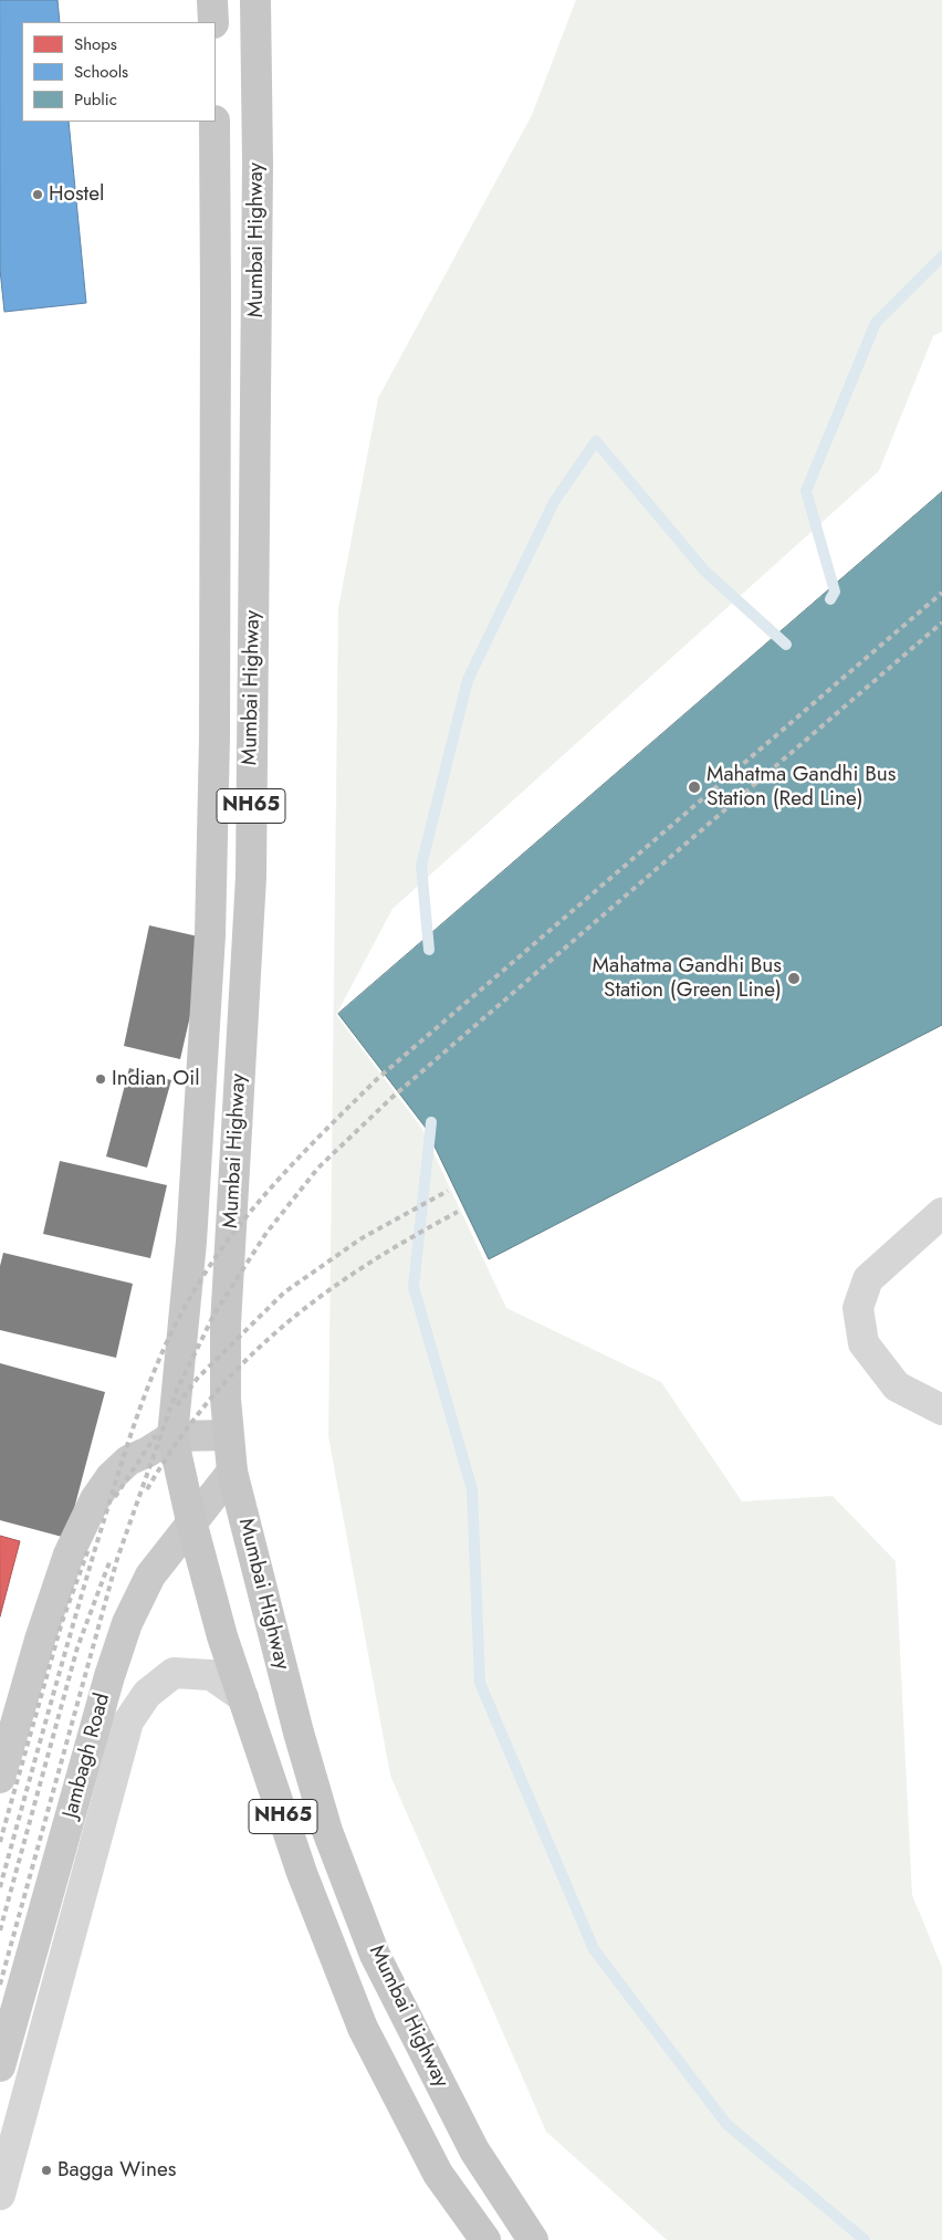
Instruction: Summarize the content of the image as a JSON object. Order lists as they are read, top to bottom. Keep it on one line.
{"streets":{"highway":["Mumbai Highway","NH65"],"main road":["Jambagh Road"]},"crossings":[["Mumbai Highway","Jambagh Road"]],"places":["Hostel","Mahatma Gandhi Bus Station (Red Line)","Mahatma Gandhi Bus Station (Green Line)","Indian Oil","Bagga Wines"],"legend":["Shops","Schools","Public"]}
